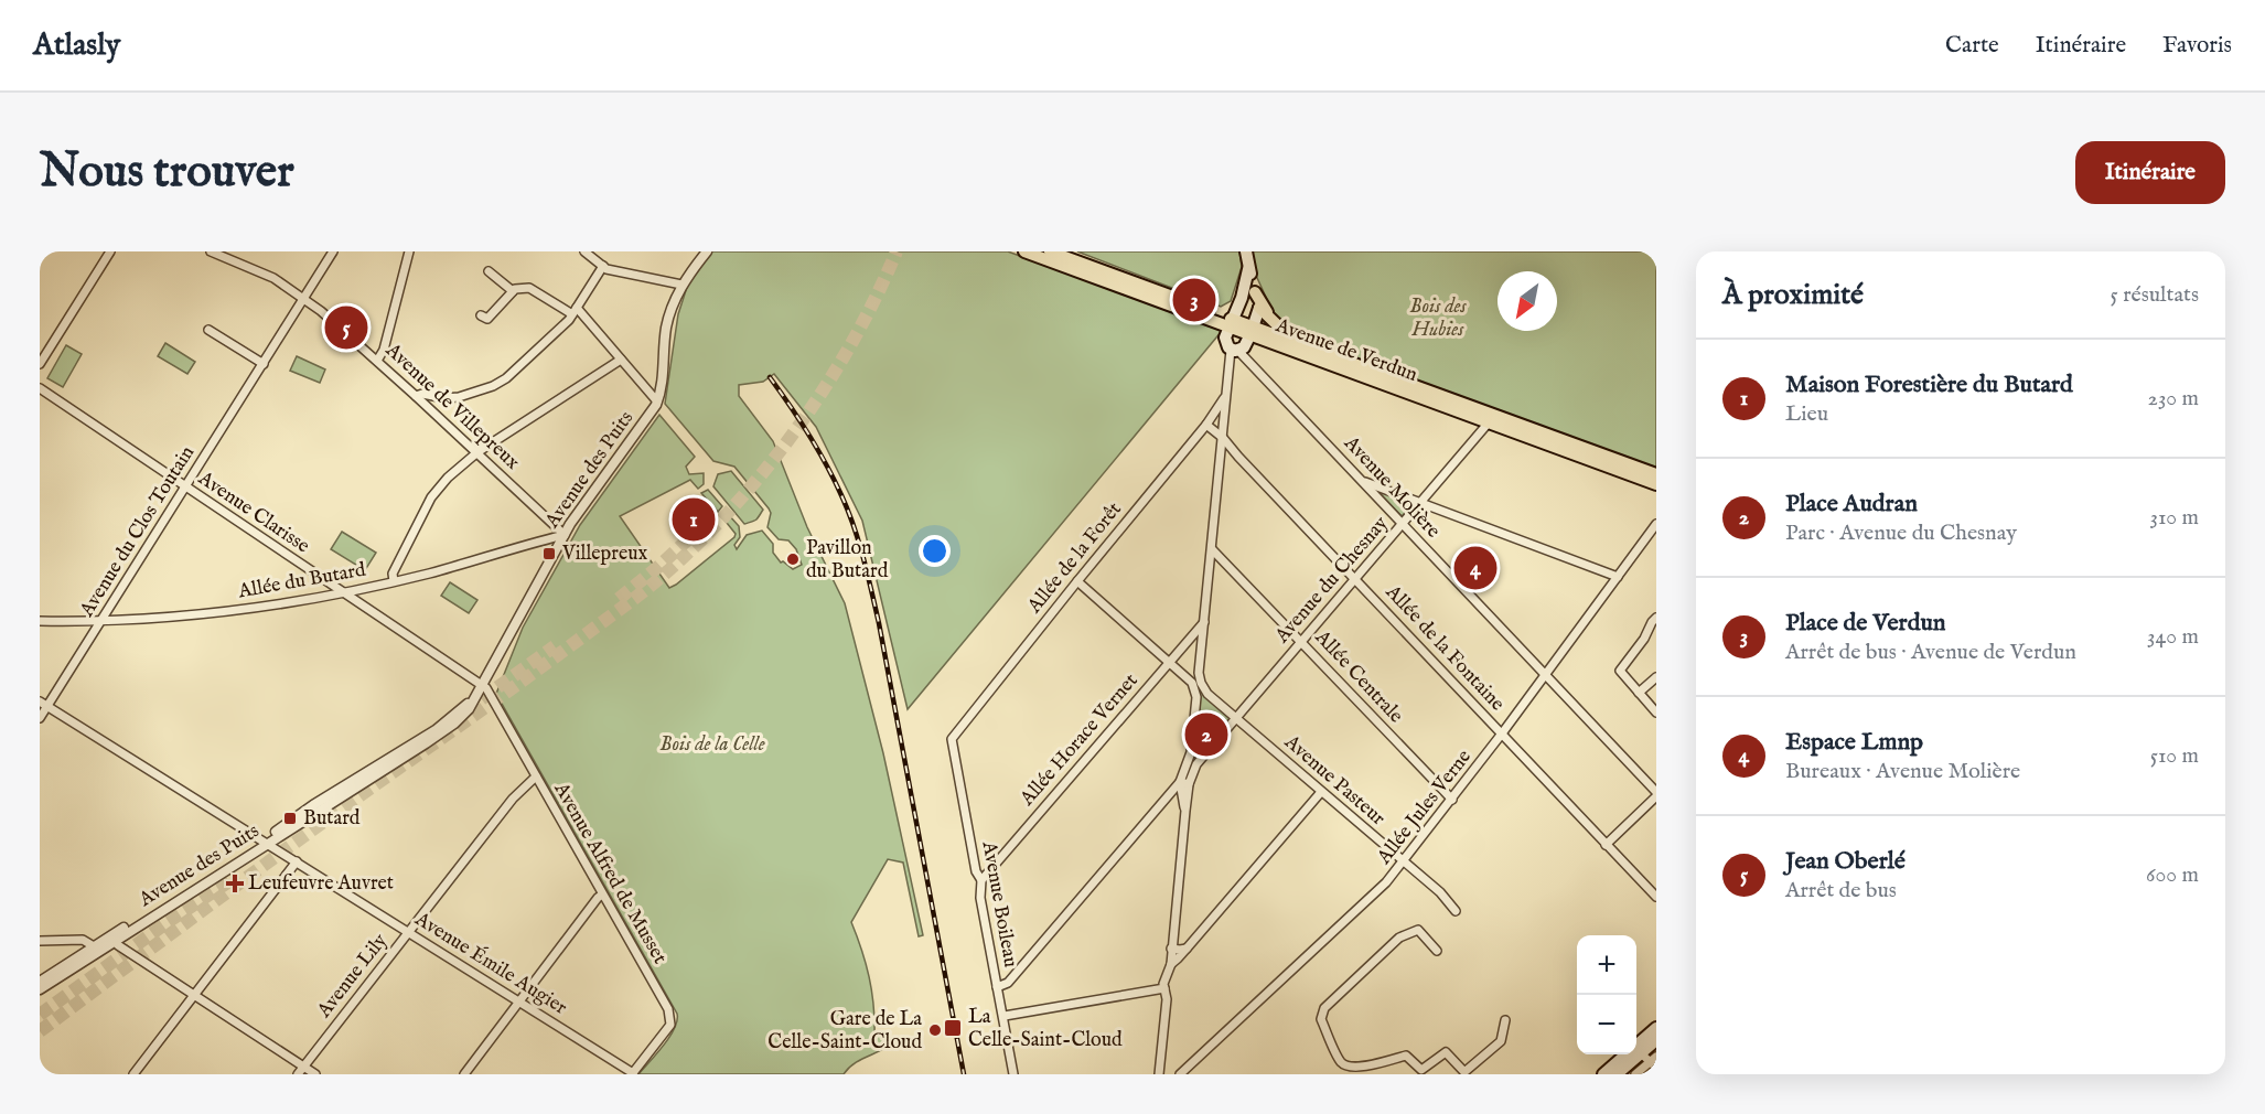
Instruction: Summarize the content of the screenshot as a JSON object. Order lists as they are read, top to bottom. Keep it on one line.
{"streets":{"main road":["Avenue de Verdun"],"street":["Avenue de Villepreux","Avenue des Puits","Avenue Molière","Avenue Clarisse","Avenue du Clos Toutain","Allée de la Forêt","Avenue du Chesnay","Allée du Butard","Allée de la Fontaine","Allée Centrale","Allée Horace Vernet","Avenue Pasteur","Allée Jules Verne","Avenue Alfred de Musset","Avenue Boileau","Avenue Émile Augier","Avenue Lily"]},"crossings":[["Avenue de Verdun","Avenue du Chesnay"],["Avenue de Villepreux","Avenue des Puits"],["Avenue de Villepreux","Avenue du Clos Toutain"],["Avenue de Villepreux","Allée du Butard"],["Avenue des Puits","Avenue Clarisse"],["Avenue des Puits","Allée du Butard"],["Avenue des Puits","Avenue Alfred de Musset"],["Avenue des Puits","Avenue Émile Augier"],["Avenue Molière","Avenue du Chesnay"],["Avenue Molière","Allée Jules Verne"],["Avenue Clarisse","Avenue du Clos Toutain"],["Avenue Clarisse","Allée du Butard"],["Avenue Clarisse","Avenue Alfred de Musset"],["Avenue du Clos Toutain","Allée du Butard"],["Avenue du Clos Toutain","Avenue Émile Augier"],["Allée de la Forêt","Allée de la Fontaine"],["Allée de la Forêt","Avenue Boileau"],["Avenue du Chesnay","Allée de la Fontaine"],["Avenue du Chesnay","Allée Centrale"],["Avenue du Chesnay","Avenue Pasteur"],["Avenue du Chesnay","Avenue Boileau"],["Allée de la Fontaine","Allée Jules Verne"],["Allée Centrale","Allée Jules Verne"],["Allée Horace Vernet","Avenue Pasteur"],["Allée Horace Vernet","Avenue Boileau"],["Avenue Pasteur","Allée Jules Verne"],["Avenue Alfred de Musset","Avenue Émile Augier"],["Avenue Alfred de Musset","Avenue Lily"],["Avenue Émile Augier","Avenue Lily"]],"parks":["Bois des Hubies","Bois de la Celle"],"places":{"transit":["Villepreux","Butard","La Celle-Saint-Cloud"],"other":["Pavillon du Butard","Gare de La Celle-Saint-Cloud"],"health":["Leufeuvre Auvret"]},"north":"bottom left","page":{"header":"Atlasly","nav":["Carte","Itinéraire","Favoris"],"buttons":"Itinéraire","title":"Nous trouver","heading":["À proximité","5 résultats"],"pins":["3","5","1","4","2"],"list":[{"mark":"1","name":"Maison Forestière du Butard","note":"Lieu","value":"230 m"},{"mark":"2","name":"Place Audran","note":"Parc · Avenue du Chesnay","value":"310 m"},{"mark":"3","name":"Place de Verdun","note":"Arrêt de bus · Avenue de Verdun","value":"340 m"},{"mark":"4","name":"Espace Lmnp","note":"Bureaux · Avenue Molière","value":"510 m"},{"mark":"5","name":"Jean Oberlé","note":"Arrêt de bus","value":"600 m"}],"map_buttons":["+","−"]}}
